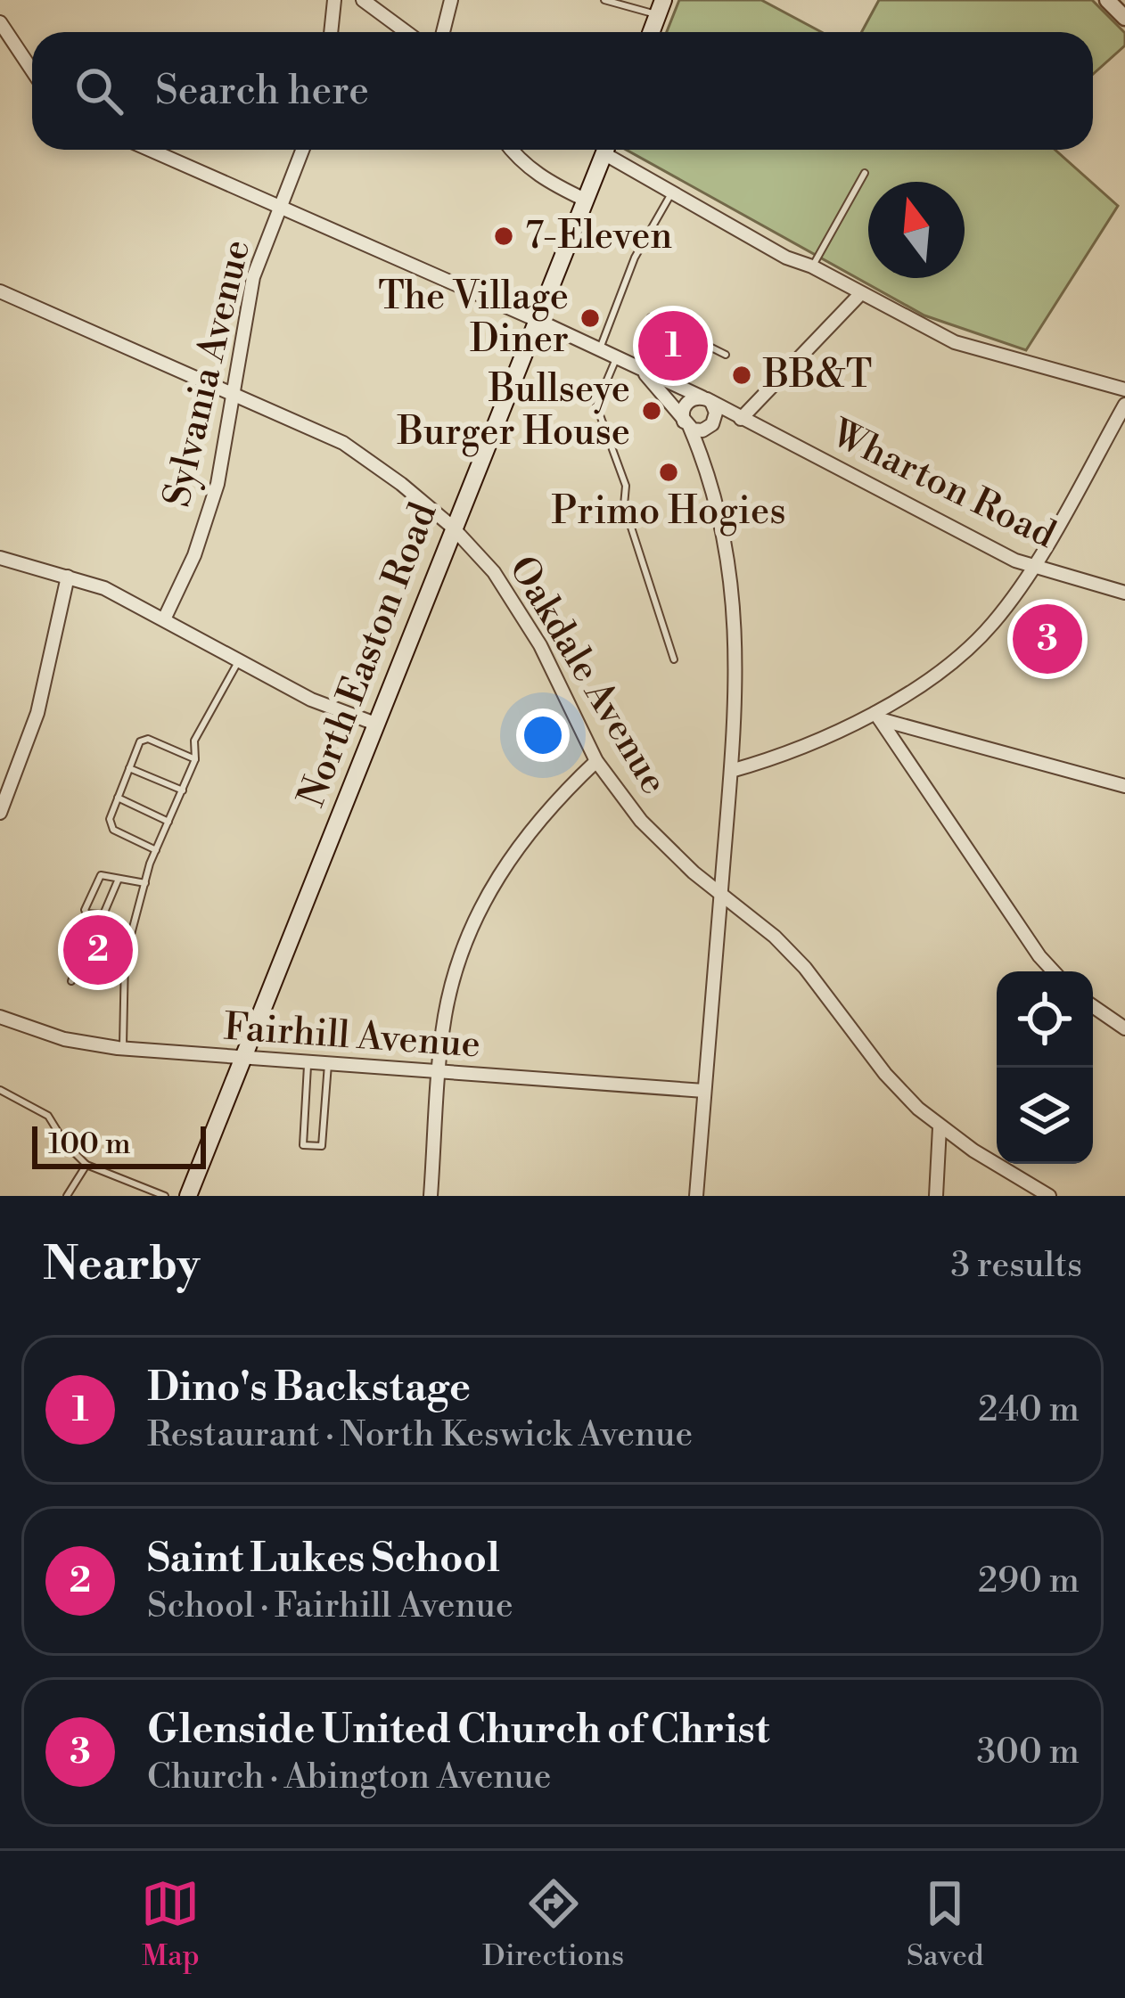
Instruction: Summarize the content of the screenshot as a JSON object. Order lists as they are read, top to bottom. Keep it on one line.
{"streets":{"main road":["North Easton Road"],"street":["Sylvania Avenue","Wharton Road","Oakdale Avenue","Fairhill Avenue"]},"crossings":[["Sylvania Avenue","Wharton Road"],["Sylvania Avenue","Oakdale Avenue"],["Wharton Road","North Easton Road"],["North Easton Road","Oakdale Avenue"],["North Easton Road","Fairhill Avenue"]],"places":["7-Eleven","The Village Diner","BB&T","Bullseye Burger House","Primo Hogies"],"scale_bar":"100 m","north":"top","page":{"search":"Search here","pins":["1","3","2"],"scale":"100 m","heading":["Nearby","3 results"],"list":[{"mark":"1","name":"Dino's Backstage","note":"Restaurant · North Keswick Avenue","value":"240 m"},{"mark":"2","name":"Saint Lukes School","note":"School · Fairhill Avenue","value":"290 m"},{"mark":"3","name":"Glenside United Church of Christ","note":"Church · Abington Avenue","value":"300 m"}],"nav":["Map","Directions","Saved"]}}
